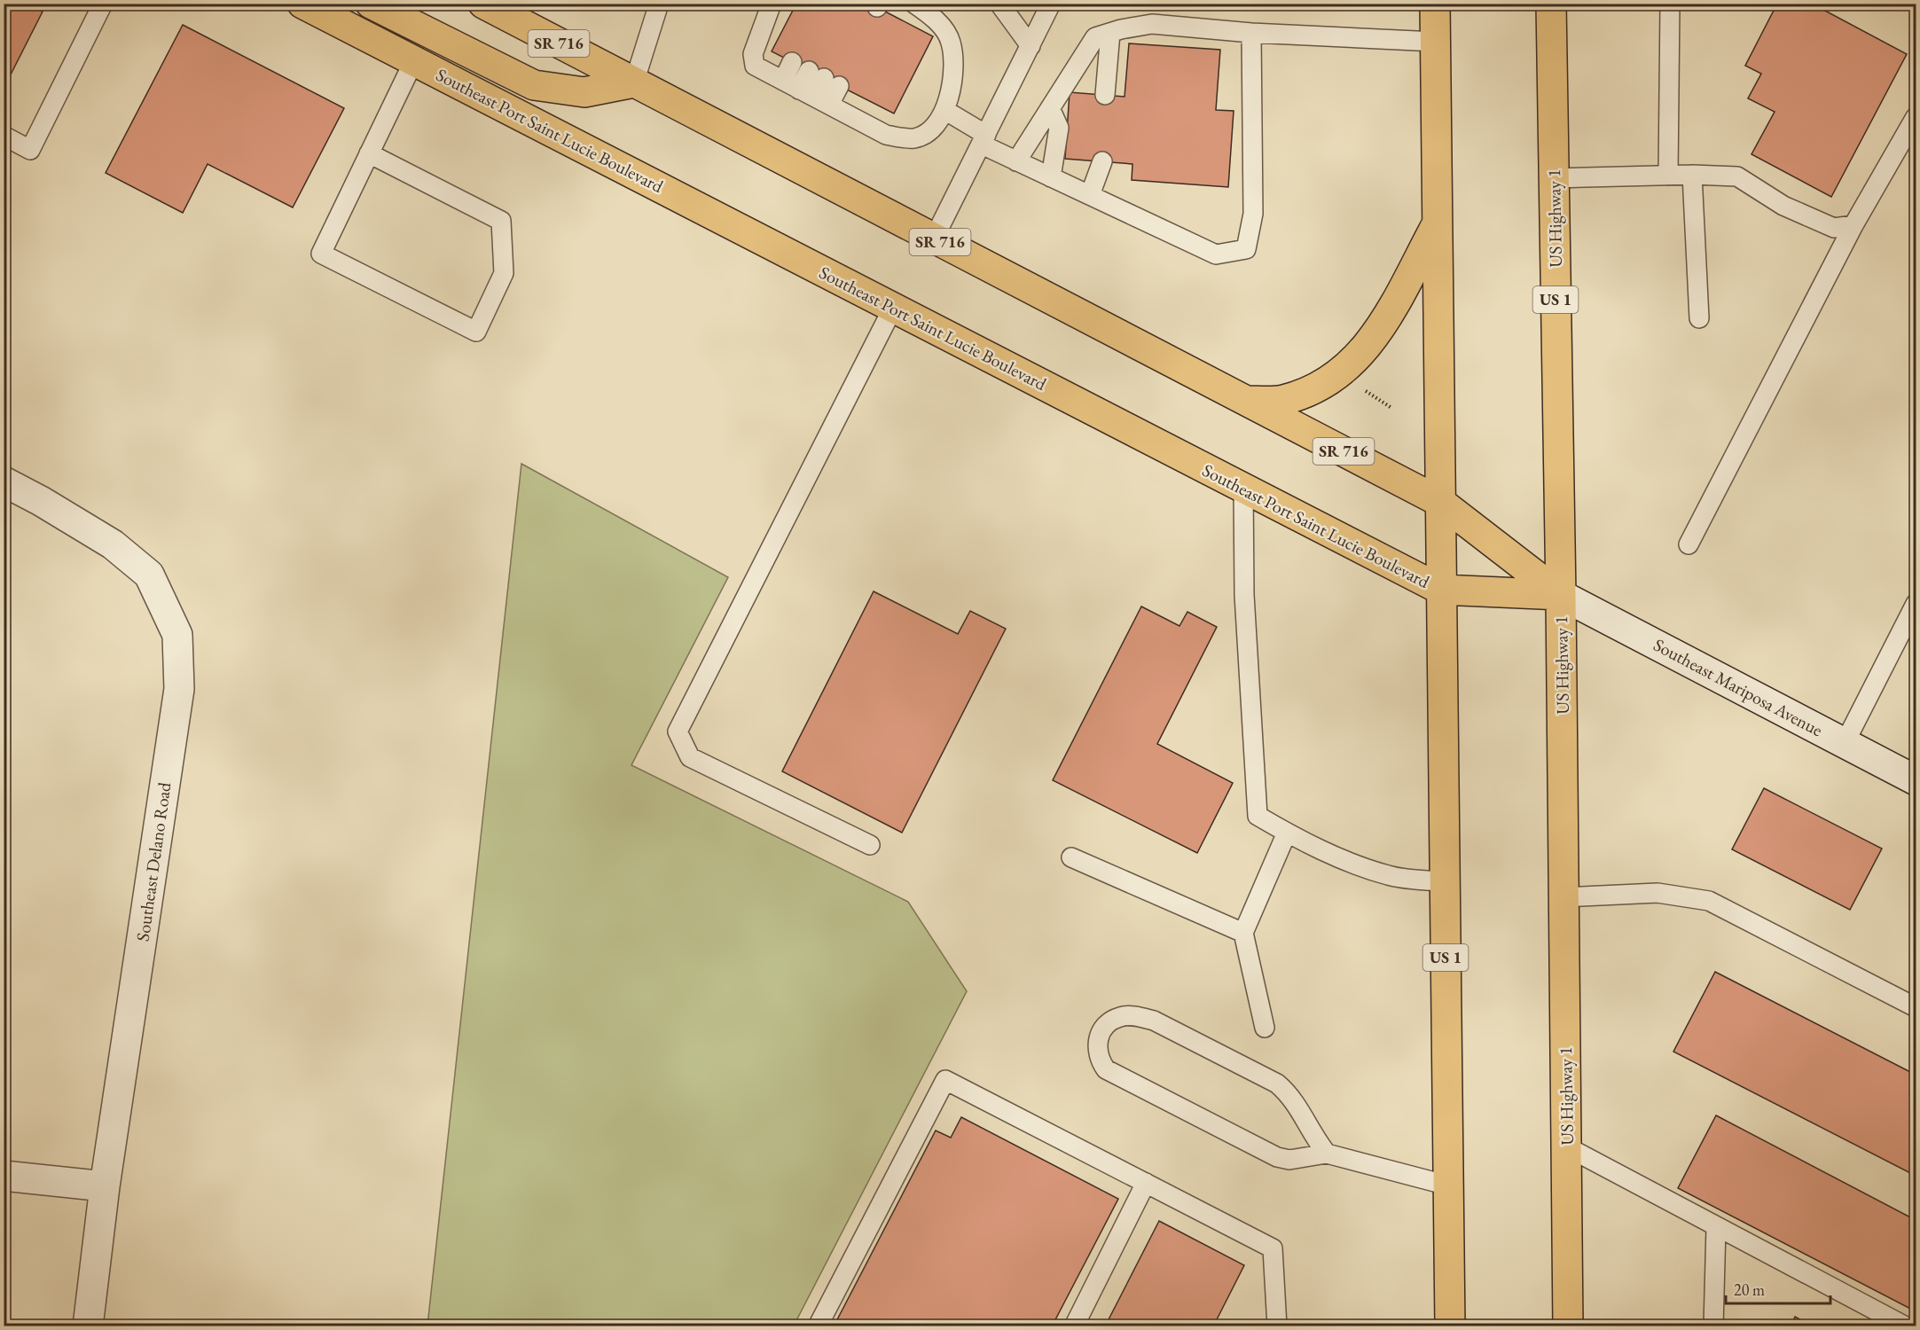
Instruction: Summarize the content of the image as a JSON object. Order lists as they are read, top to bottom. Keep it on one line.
{"streets":{"main road":["SR 716","Southeast Port Saint Lucie Boulevard","US Highway 1","US 1"],"street":["Southeast Mariposa Avenue","Southeast Delano Road"]},"crossings":[["SR 716","Southeast Port Saint Lucie Boulevard"],["SR 716","US Highway 1"],["SR 716","US 1"],["SR 716","Southeast Mariposa Avenue"],["Southeast Port Saint Lucie Boulevard","US Highway 1"],["Southeast Port Saint Lucie Boulevard","US 1"],["Southeast Port Saint Lucie Boulevard","Southeast Mariposa Avenue"],["US Highway 1","Southeast Mariposa Avenue"]],"scale_bar":"20 m"}
